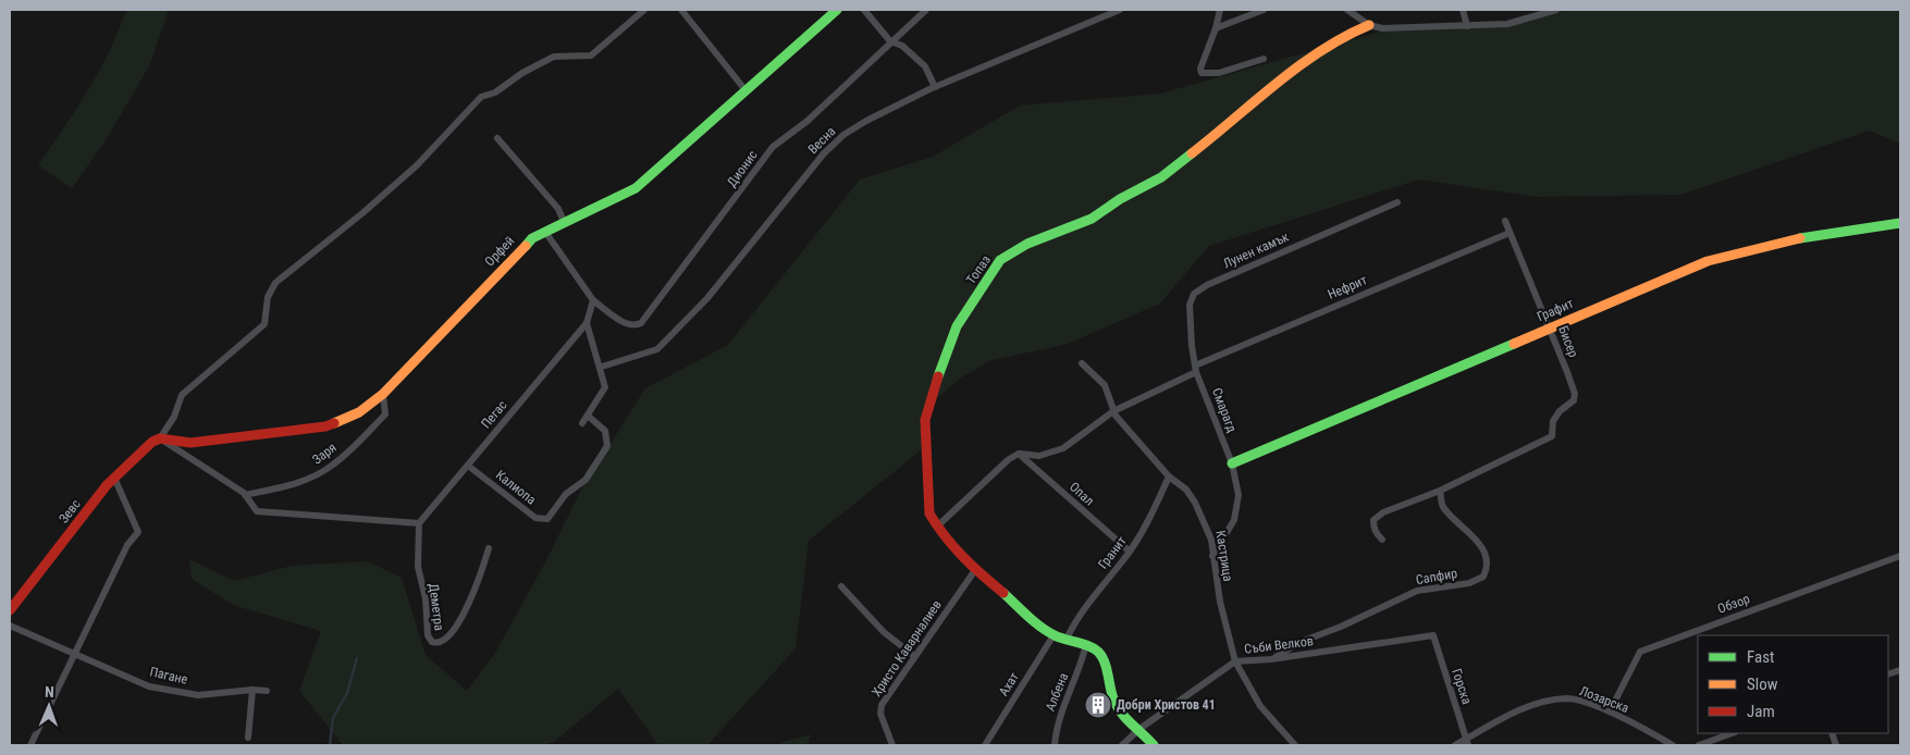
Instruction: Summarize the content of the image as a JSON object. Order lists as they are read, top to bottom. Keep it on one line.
{"streets":{"street":["Весна","Дионис","Лунен камък","Орфей","Топаз","Нефрит","Графит","Бисер","Смарагд","Пегас","Заря","Калиопа","Опал","Зевс","Гранит","Кастрица","Сапфир","Обзор","Деметра","Съби Велков","Христо Каварналиев","Пагане","Ахат","Горска","Албена","Лозарска"]},"crossings":[["Лунен камък","Нефрит"],["Лунен камък","Смарагд"],["Орфей","Заря"],["Орфей","Зевс"],["Топаз","Гранит"],["Топаз","Съби Велков"],["Топаз","Христо Каварналиев"],["Топаз","Ахат"],["Топаз","Албена"],["Нефрит","Бисер"],["Нефрит","Смарагд"],["Нефрит","Опал"],["Нефрит","Кастрица"],["Графит","Бисер"],["Графит","Смарагд"],["Бисер","Сапфир"],["Смарагд","Кастрица"],["Пегас","Калиопа"],["Пегас","Деметра"],["Опал","Гранит"],["Гранит","Кастрица"],["Кастрица","Съби Велков"],["Сапфир","Съби Велков"],["Обзор","Лозарска"],["Съби Велков","Горска"],["Горска","Лозарска"]],"places":{"building":["Добри Христов 41"]},"legend":["Fast","Slow","Jam"],"north":"top"}
